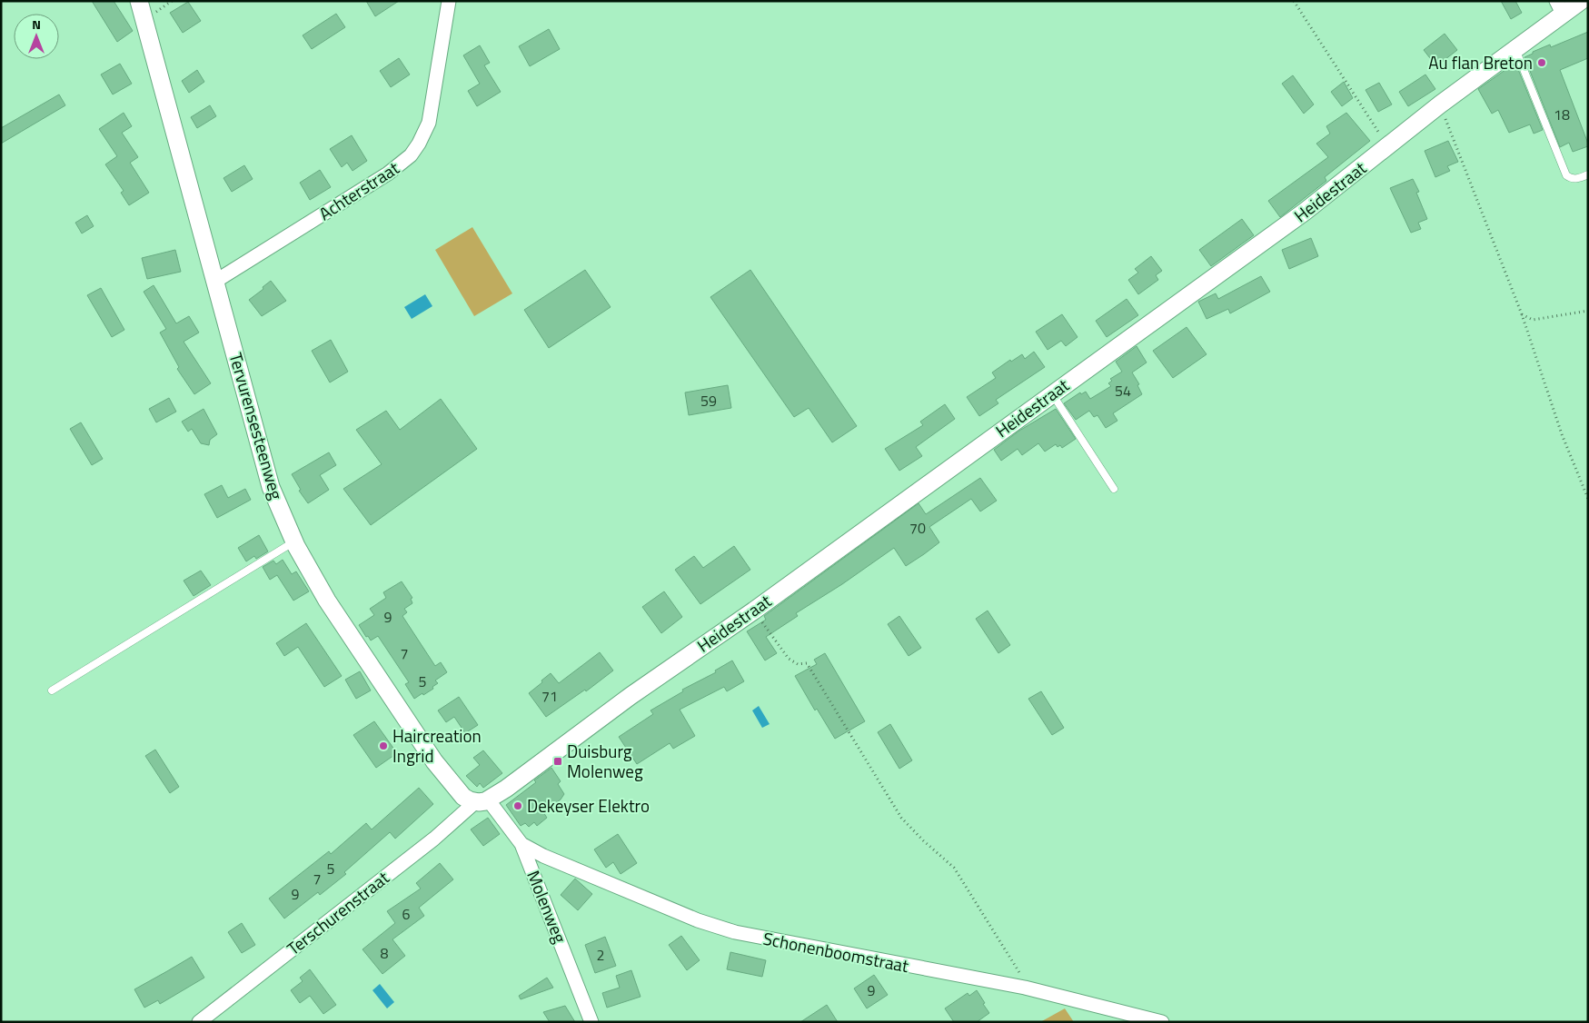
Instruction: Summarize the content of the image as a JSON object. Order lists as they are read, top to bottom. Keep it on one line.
{"streets":{"street":["Achterstraat","Heidestraat","Tervurensesteenweg","Molenweg","Terschurenstraat","Schonenboomstraat"]},"crossings":[["Achterstraat","Tervurensesteenweg"],["Heidestraat","Tervurensesteenweg"],["Heidestraat","Molenweg"],["Heidestraat","Terschurenstraat"],["Tervurensesteenweg","Molenweg"],["Tervurensesteenweg","Terschurenstraat"],["Molenweg","Terschurenstraat"],["Molenweg","Schonenboomstraat"]],"places":{"other":["Au flan Breton","Haircreation Ingrid","Dekeyser Elektro"],"transit":["Duisburg Molenweg"]},"house_numbers":["18","54","59","70","9","7","5","71","5","7","9","6","8","2","9"],"north":"top"}
